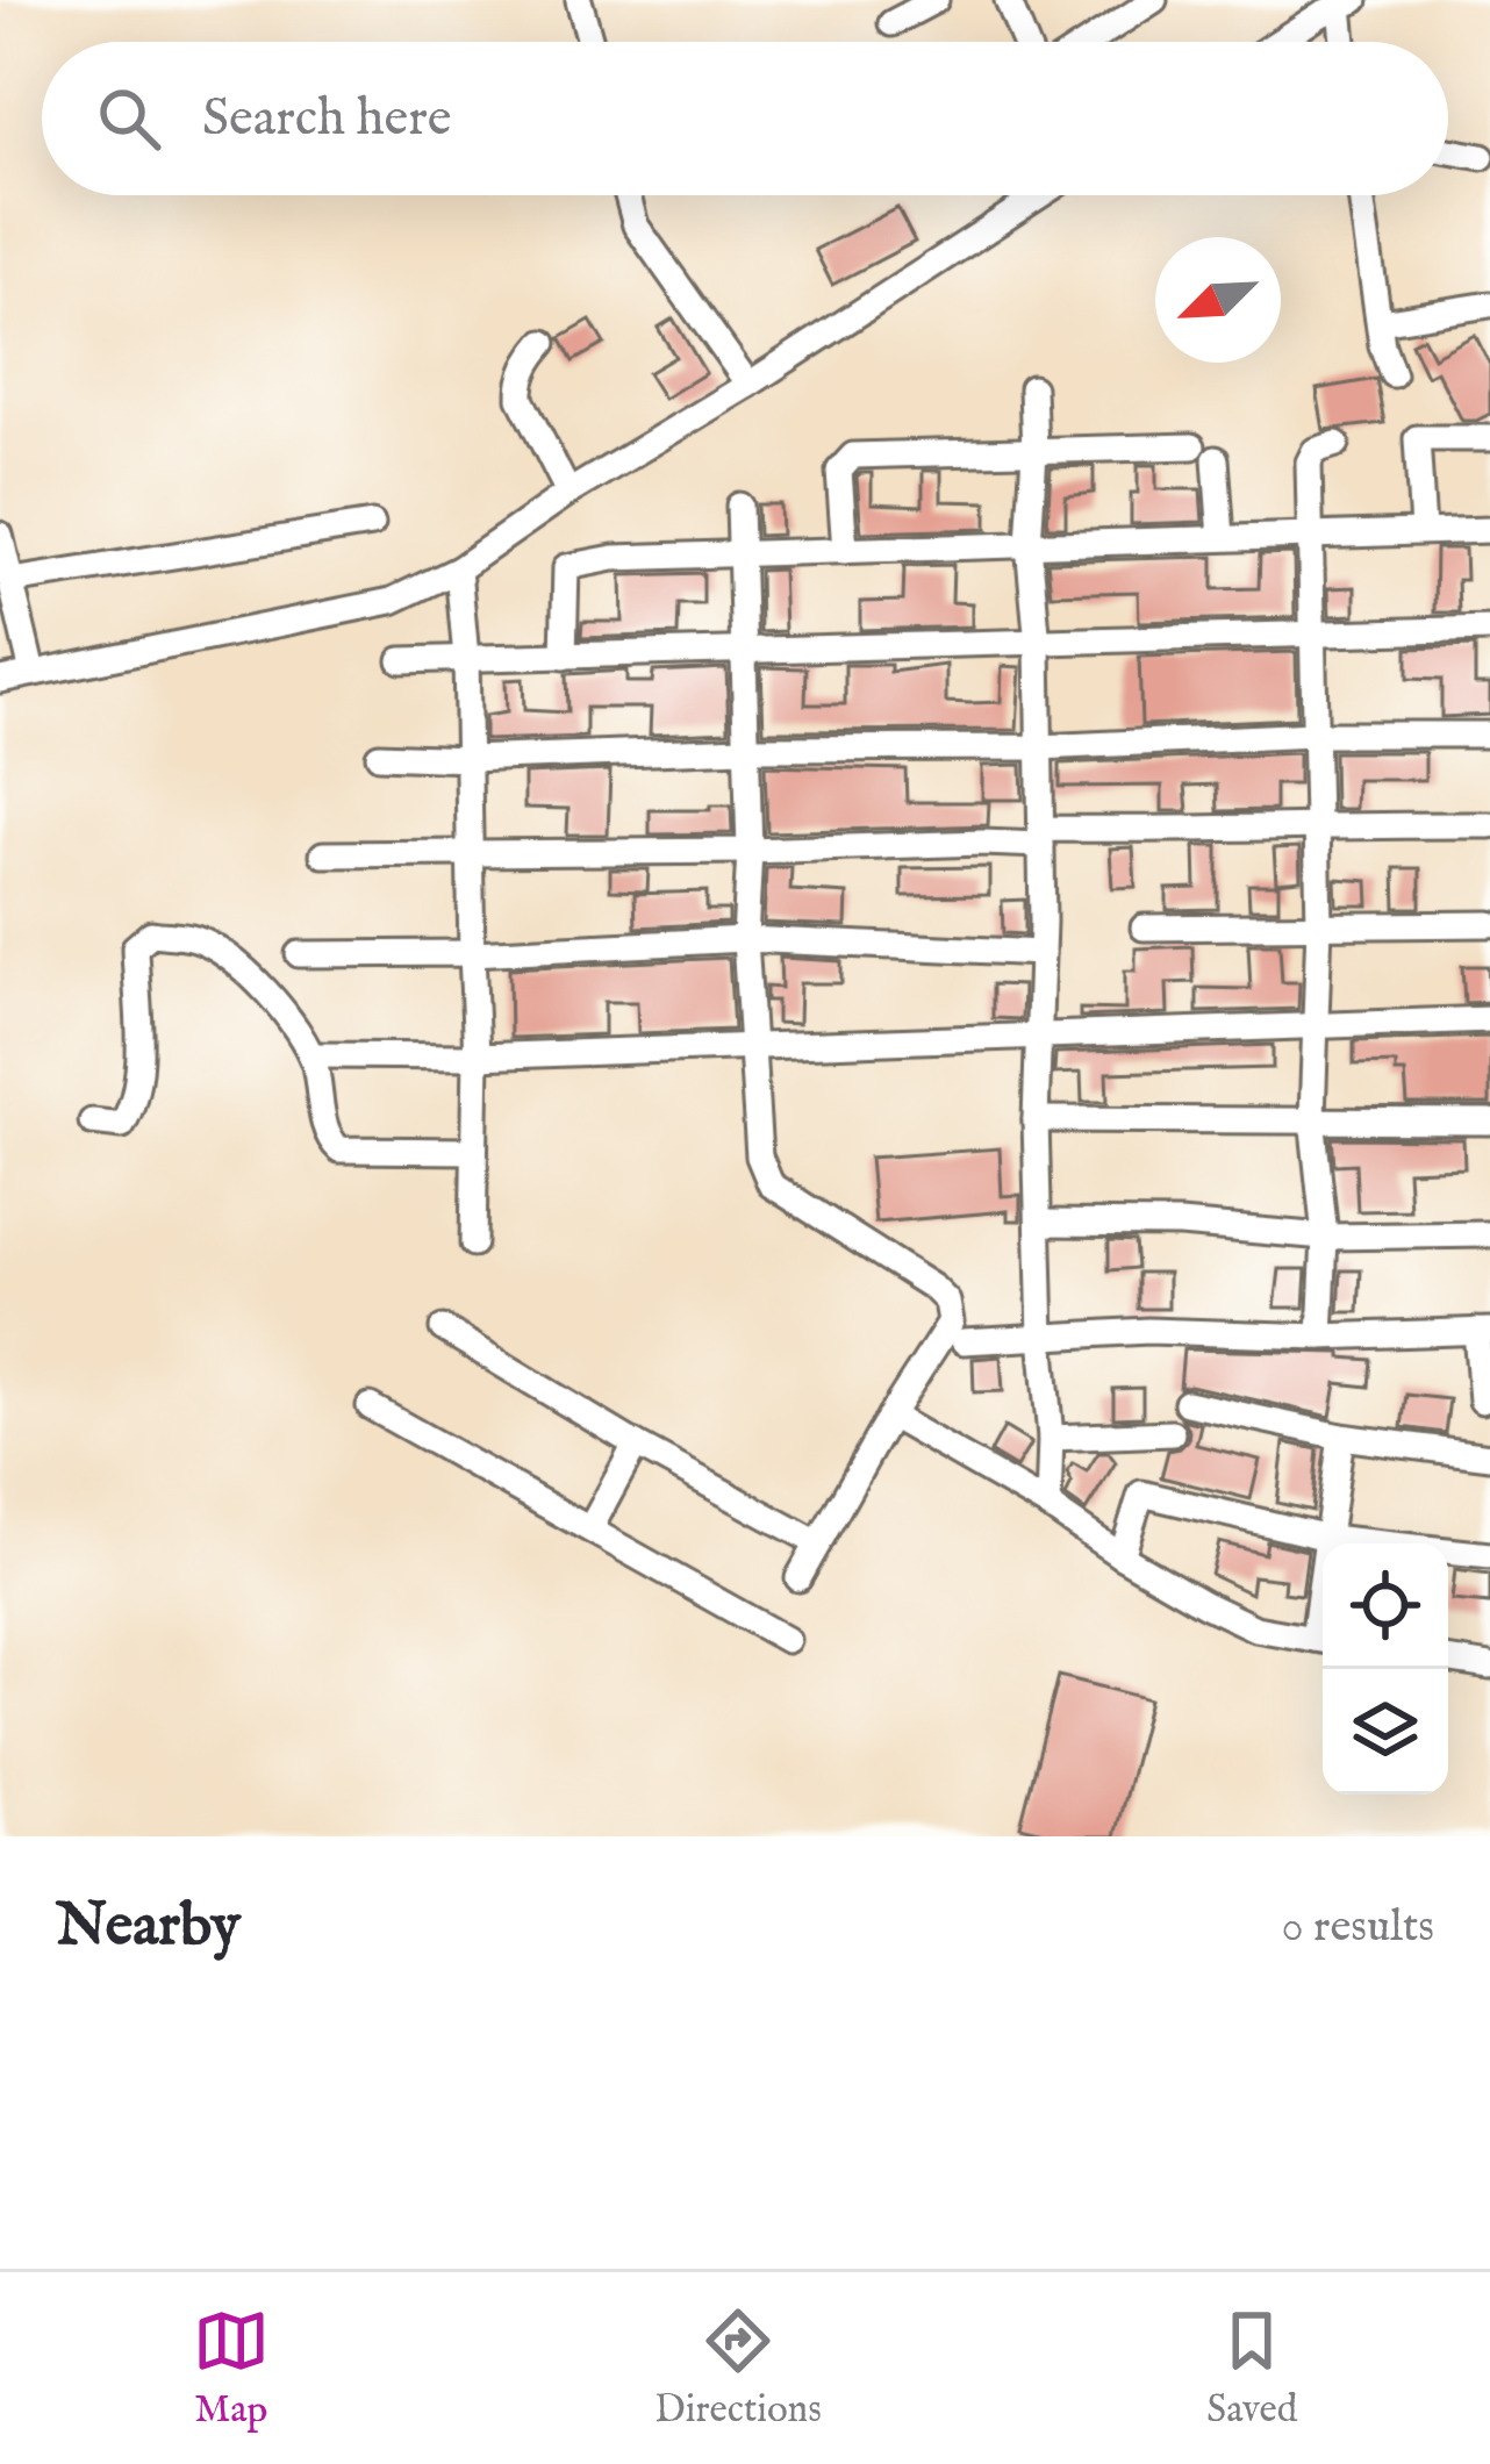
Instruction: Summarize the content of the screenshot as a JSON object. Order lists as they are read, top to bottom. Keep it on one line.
{"north":"bottom left","page":{"search":"Search here","heading":["Nearby","0 results"],"nav":["Map","Directions","Saved"]}}
